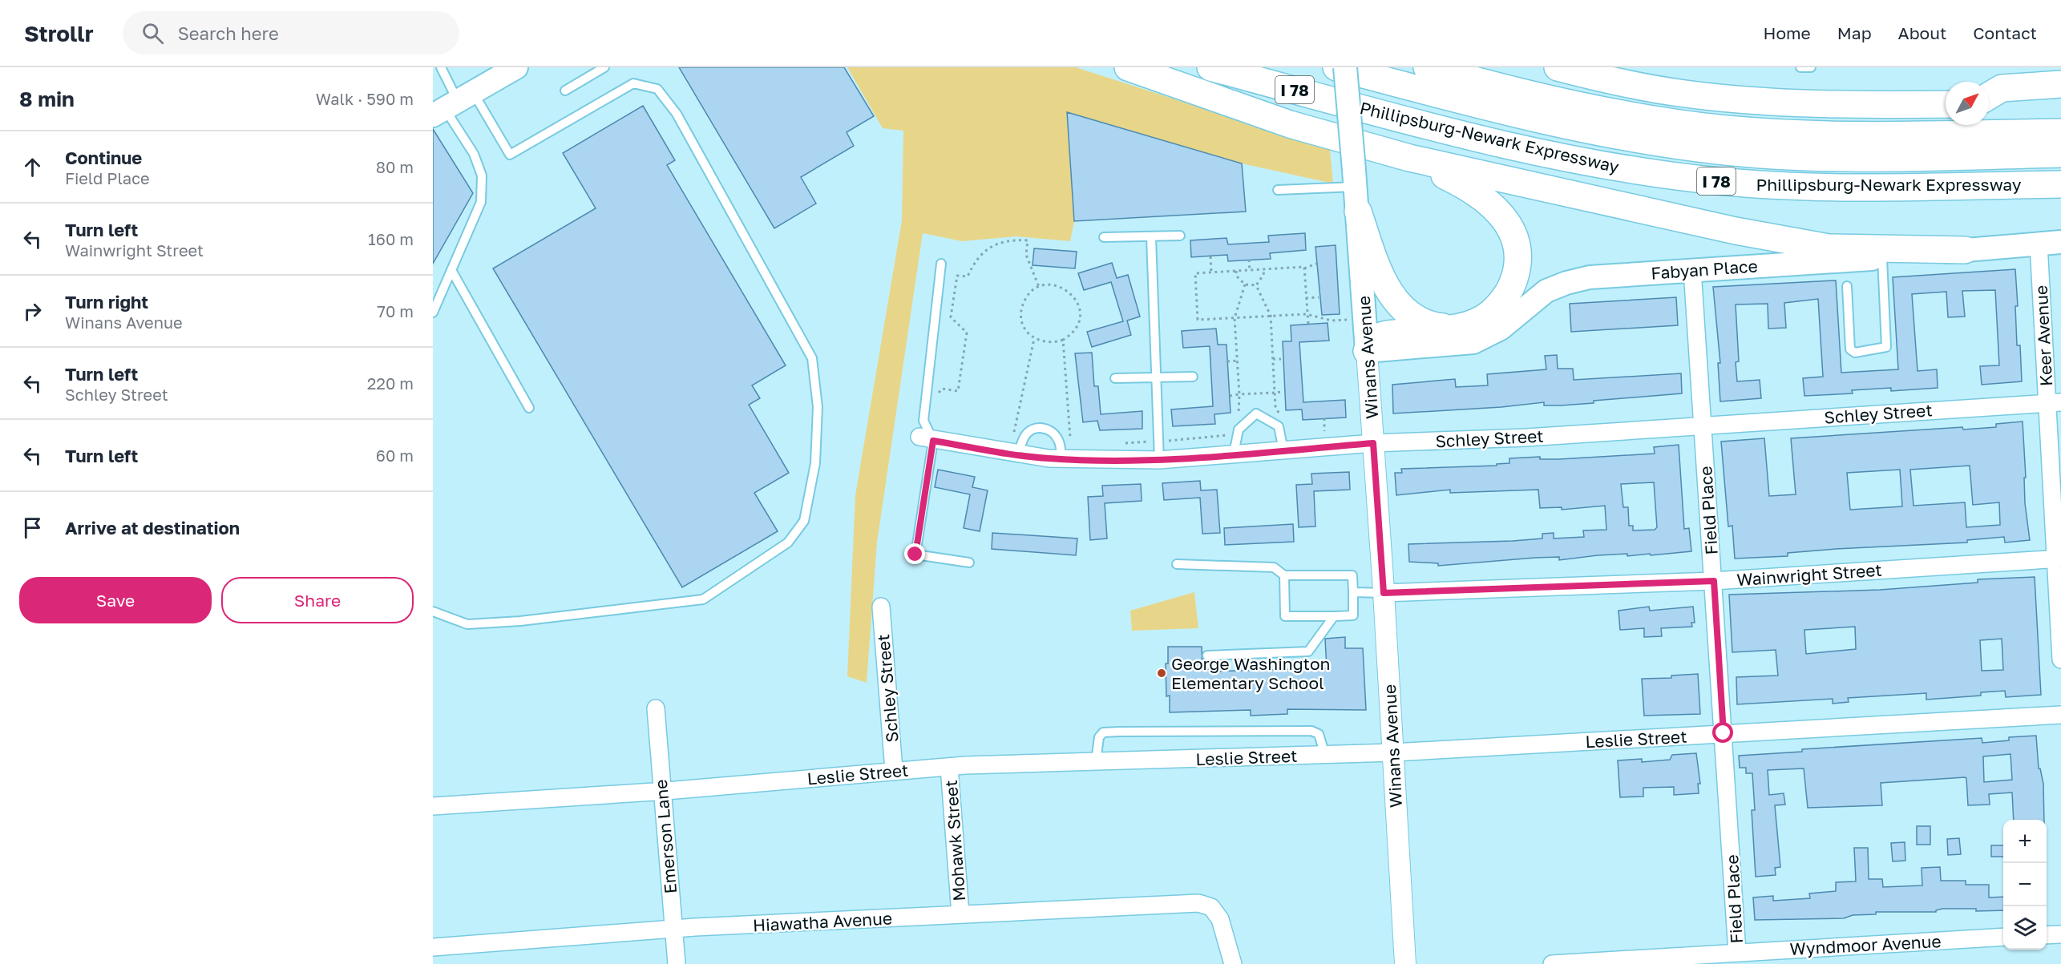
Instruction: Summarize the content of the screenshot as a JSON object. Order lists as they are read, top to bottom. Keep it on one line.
{"streets":{"highway":["I 78","Phillipsburg-Newark Expressway"],"main road":["Fabyan Place","Winans Avenue"],"street":["Keer Avenue","Schley Street","Field Place","Wainwright Street","Leslie Street","Emerson Lane","Mohawk Street","Hiawatha Avenue","Wyndmoor Avenue"]},"crossings":[["Fabyan Place","Keer Avenue"],["Fabyan Place","Winans Avenue"],["Fabyan Place","Field Place"],["Keer Avenue","Schley Street"],["Keer Avenue","Wainwright Street"],["Winans Avenue","Schley Street"],["Winans Avenue","Wainwright Street"],["Winans Avenue","Leslie Street"],["Schley Street","Field Place"],["Schley Street","Leslie Street"],["Field Place","Wainwright Street"],["Field Place","Leslie Street"],["Field Place","Wyndmoor Avenue"],["Leslie Street","Emerson Lane"],["Leslie Street","Mohawk Street"],["Emerson Lane","Hiawatha Avenue"],["Mohawk Street","Hiawatha Avenue"]],"places":["George Washington Elementary School"],"north":"top right","page":{"header":"Strollr","search":"Search here","nav":["Home","Map","About","Contact"],"heading":["8 min","Walk · 590 m"],"list":[["Continue","Field Place","80 m"],["Turn left","Wainwright Street","160 m"],["Turn right","Winans Avenue","70 m"],["Turn left","Schley Street","220 m"],["Turn left","60 m"],"Arrive at destination"],"buttons":["Save","Share"],"map_buttons":["+","−"]}}
